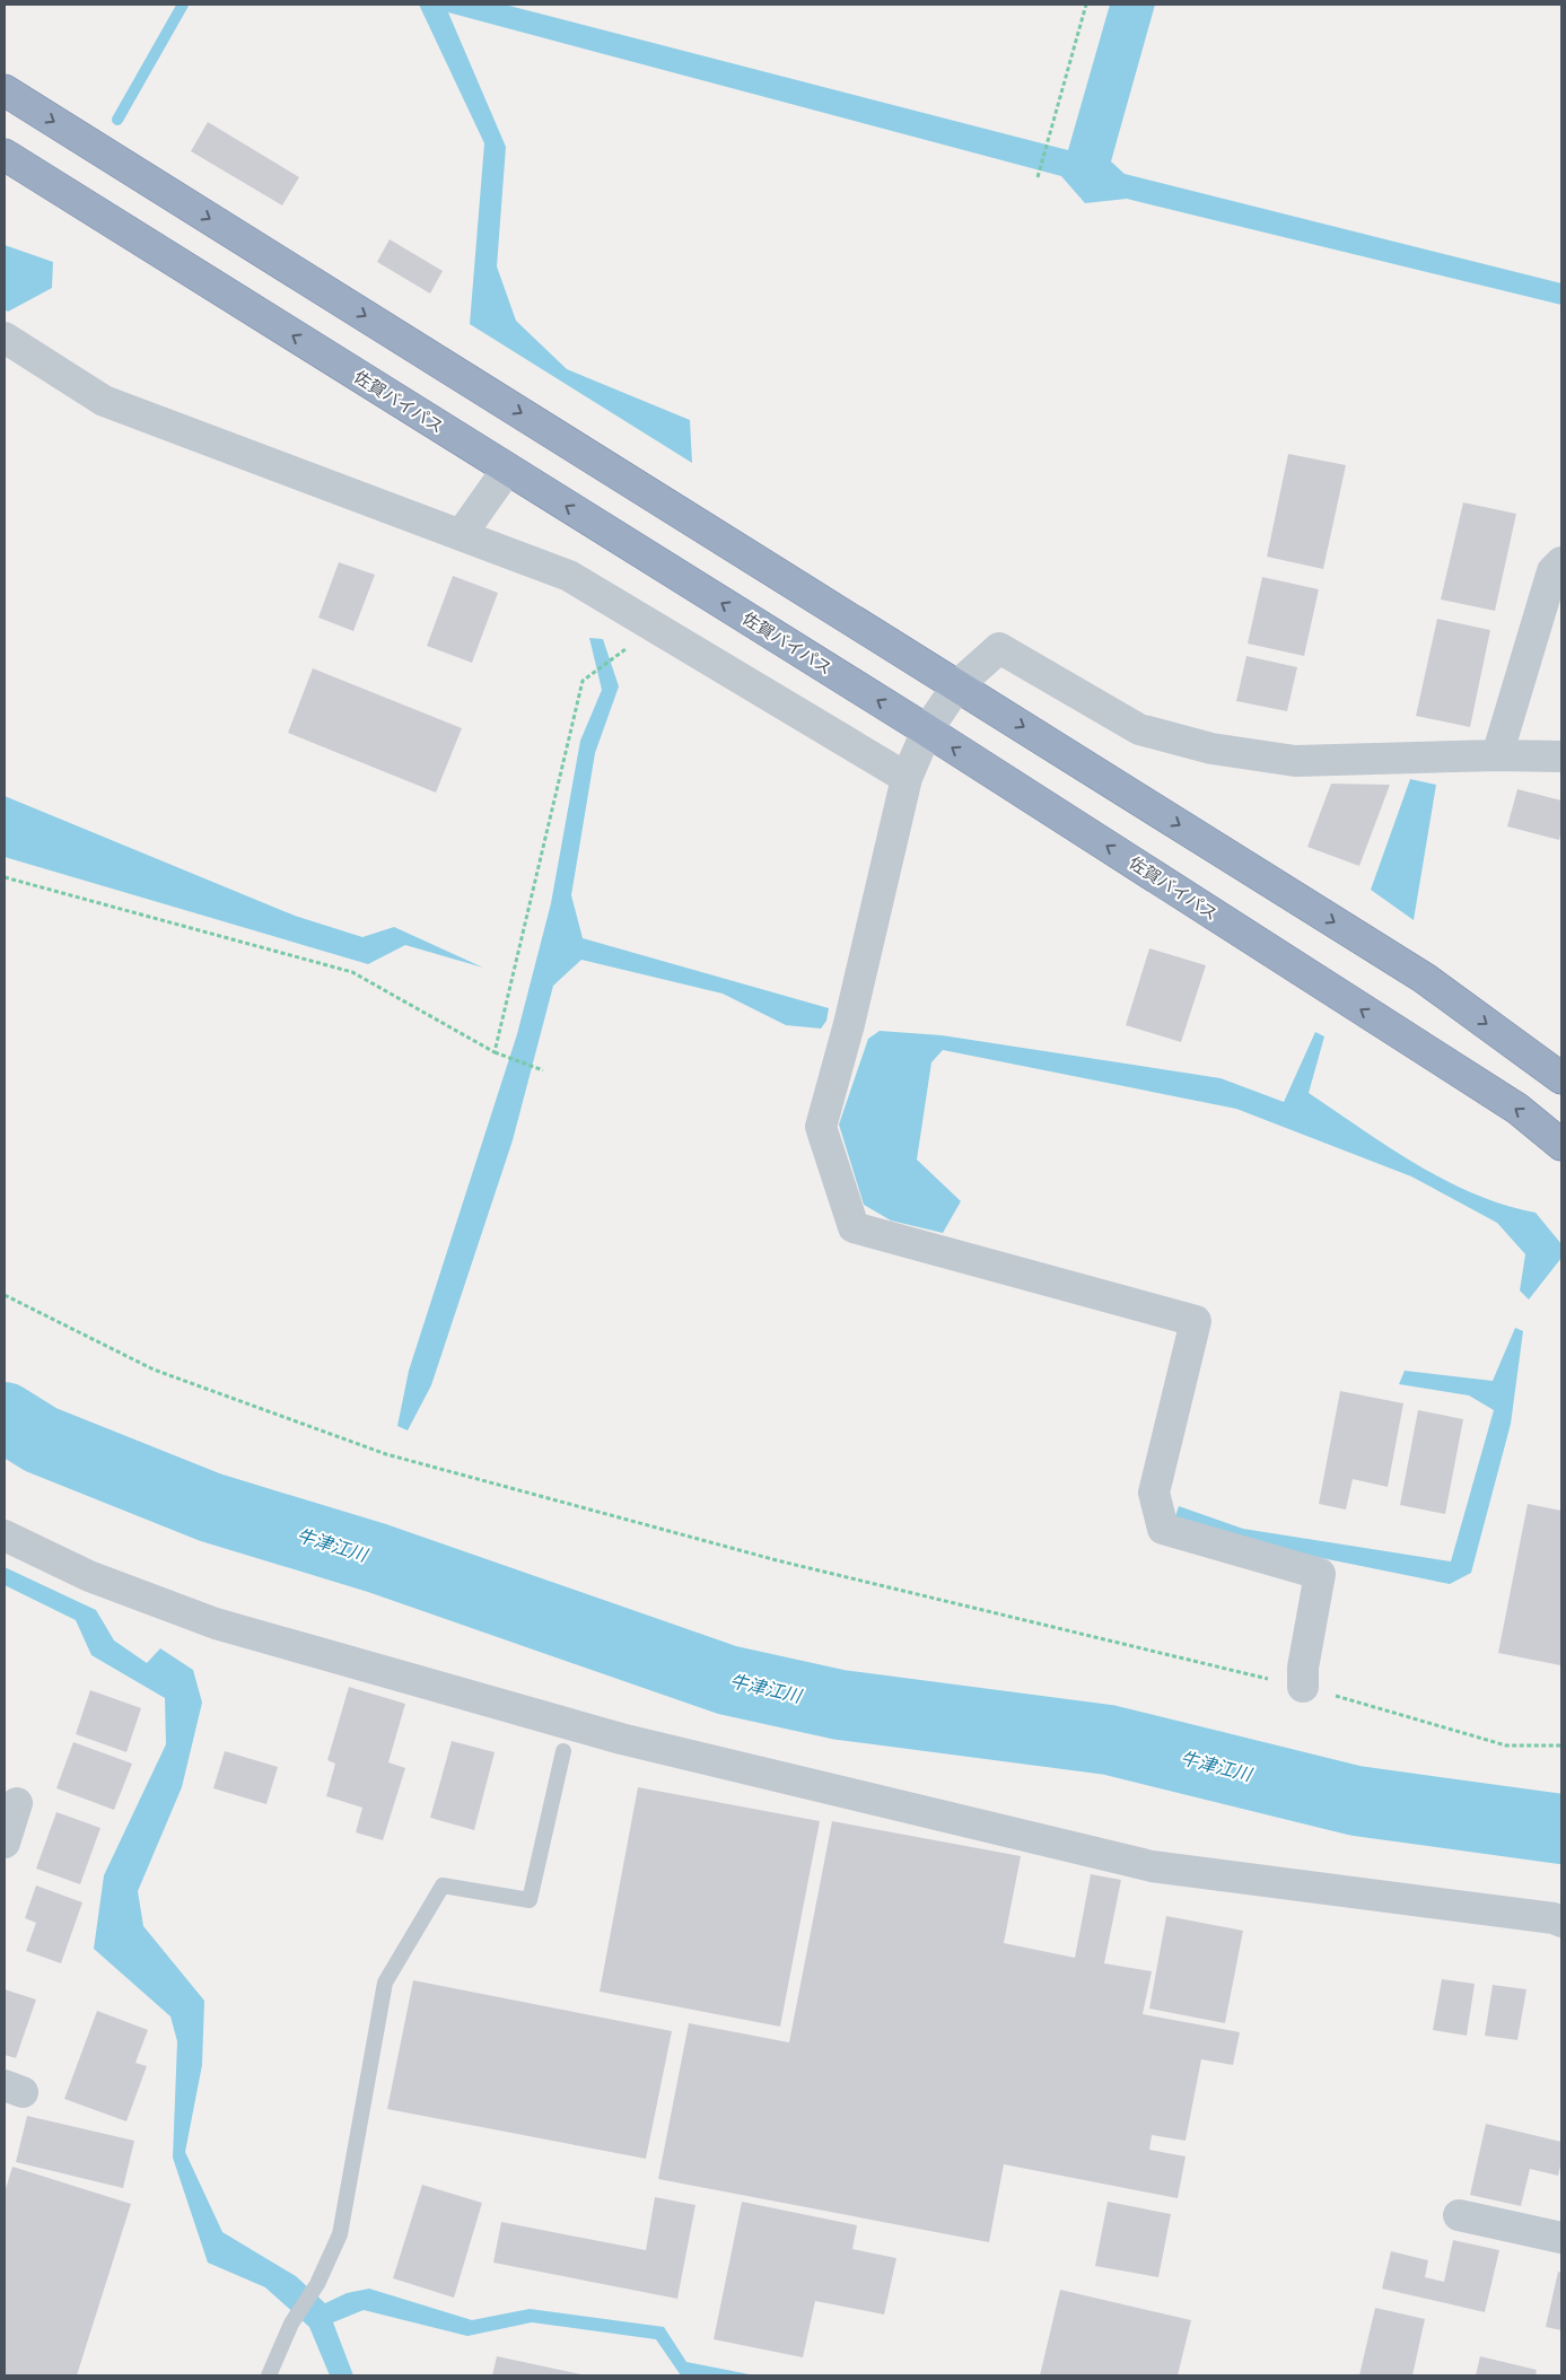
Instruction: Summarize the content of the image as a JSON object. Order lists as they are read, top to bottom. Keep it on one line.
{"streets":{"highway":["佐賀バイパス"]},"water":["牛津江川"]}
